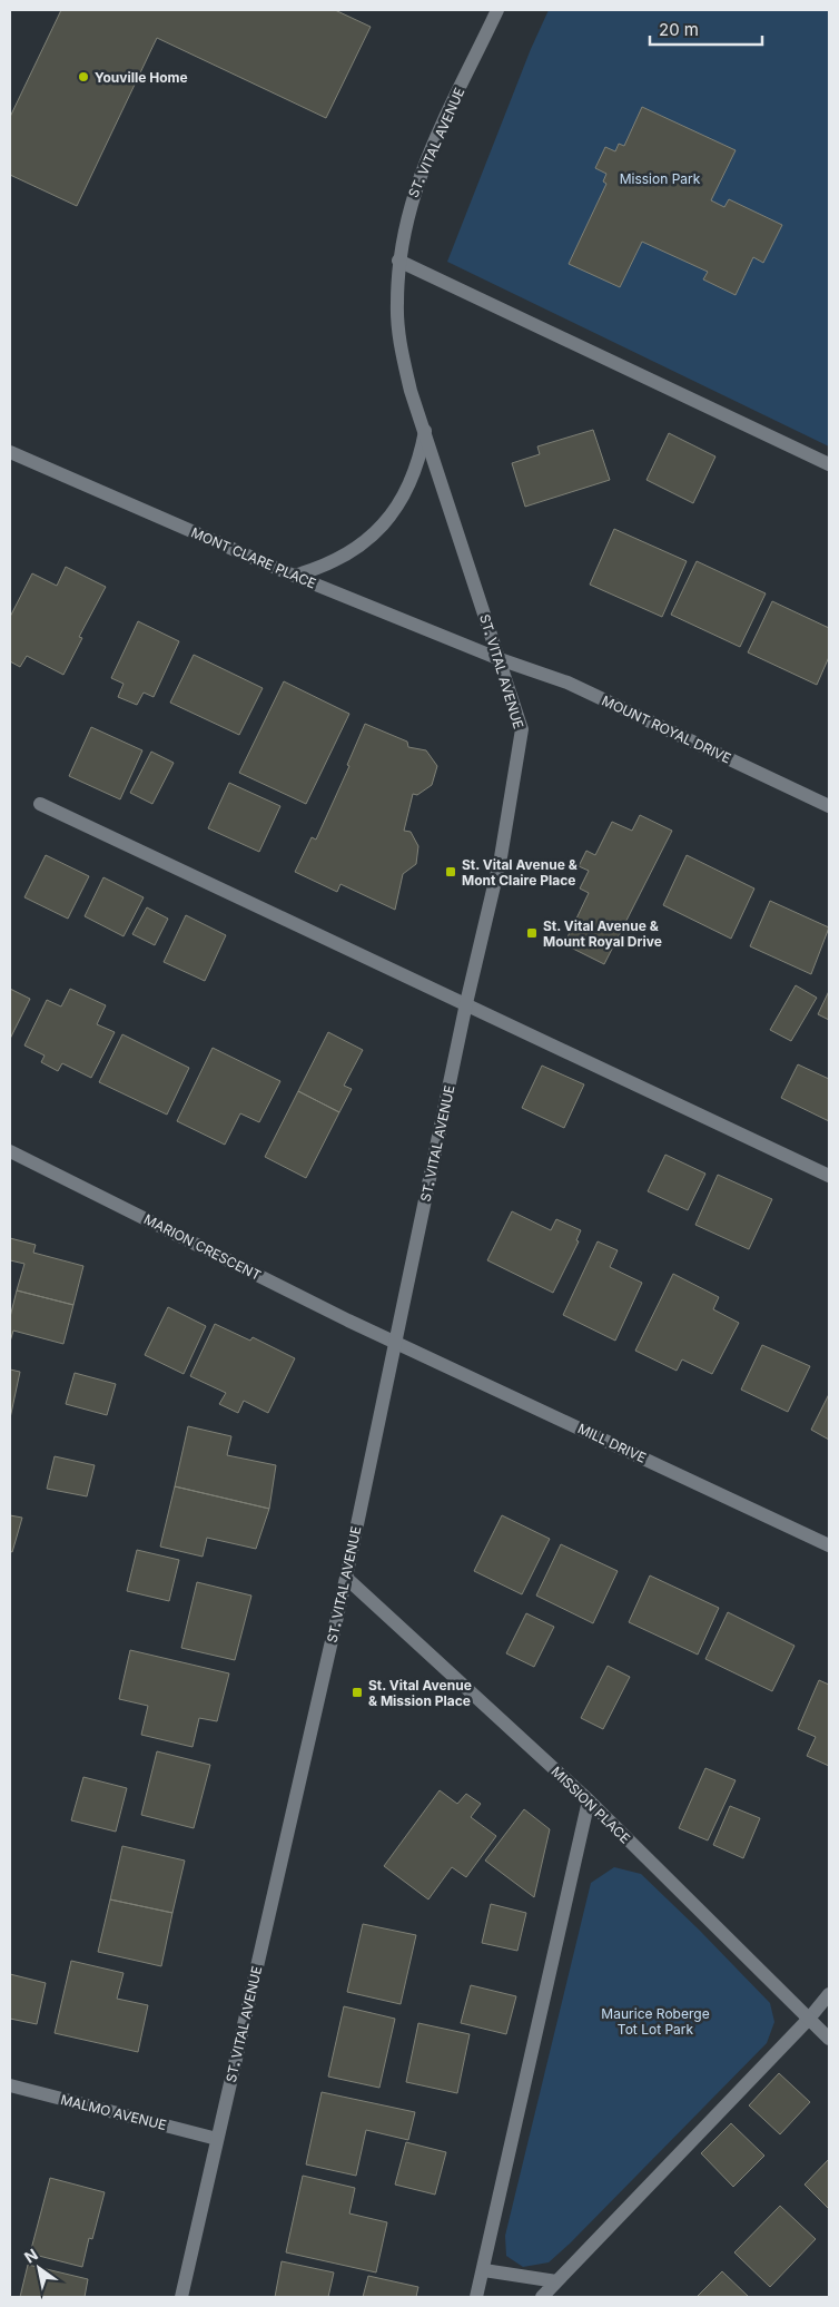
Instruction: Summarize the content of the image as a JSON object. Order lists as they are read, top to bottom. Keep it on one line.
{"streets":{"street":["ST. VITAL AVENUE","MONT CLARE PLACE","MOUNT ROYAL DRIVE","MARION CRESCENT","MILL DRIVE","MISSION PLACE","MALMO AVENUE"]},"crossings":[["ST. VITAL AVENUE","MONT CLARE PLACE"],["ST. VITAL AVENUE","MOUNT ROYAL DRIVE"],["ST. VITAL AVENUE","MARION CRESCENT"],["ST. VITAL AVENUE","MILL DRIVE"],["ST. VITAL AVENUE","MISSION PLACE"],["ST. VITAL AVENUE","MALMO AVENUE"],["MONT CLARE PLACE","MOUNT ROYAL DRIVE"],["MARION CRESCENT","MILL DRIVE"]],"parks":["Mission Park","Maurice Roberge Tot Lot Park"],"places":{"other":["Youville Home"],"transit":["St. Vital Avenue & Mont Claire Place","St. Vital Avenue & Mount Royal Drive","St. Vital Avenue & Mission Place"]},"scale_bar":"20 m","north":"top left"}
